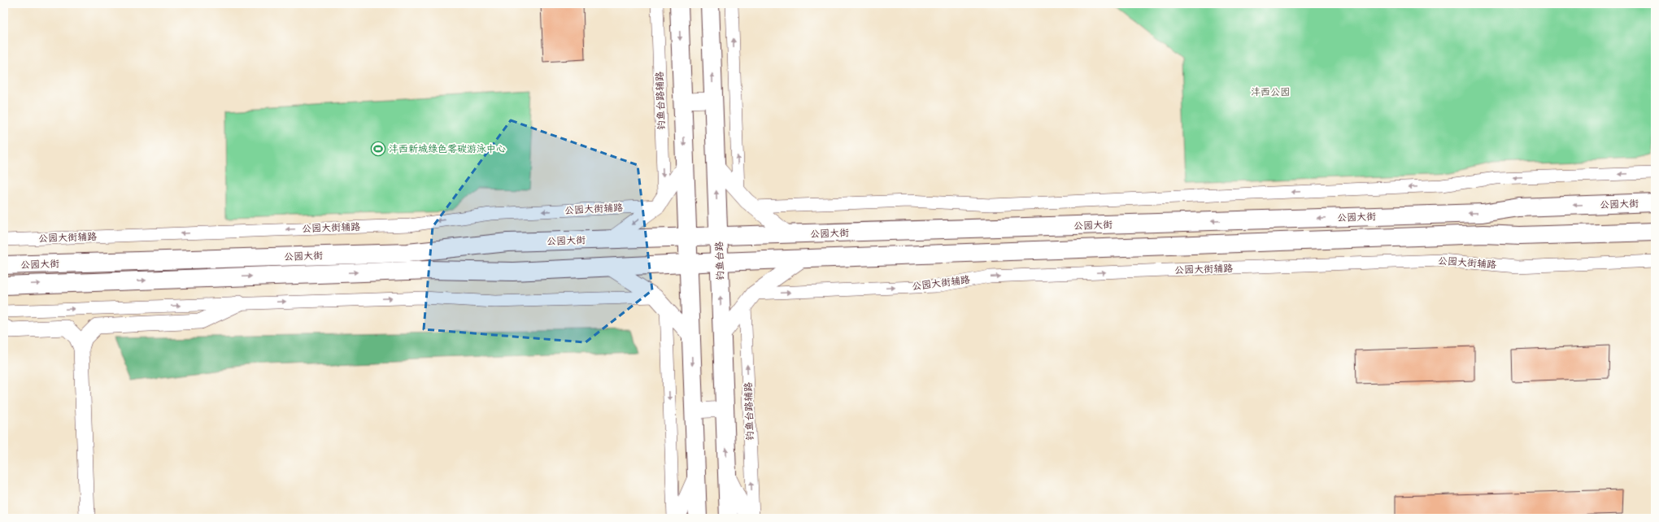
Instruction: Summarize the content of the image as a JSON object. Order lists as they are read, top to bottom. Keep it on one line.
{"streets":{"main road":["公园大街","钓鱼台路"],"street":["钓鱼台路辅路","公园大街辅路"]},"crossings":[["钓鱼台路辅路","公园大街辅路"],["公园大街","钓鱼台路"]],"parks":["沣西公园"],"places":{"sports":["沣西新城绿色零碳游泳中心"]}}
